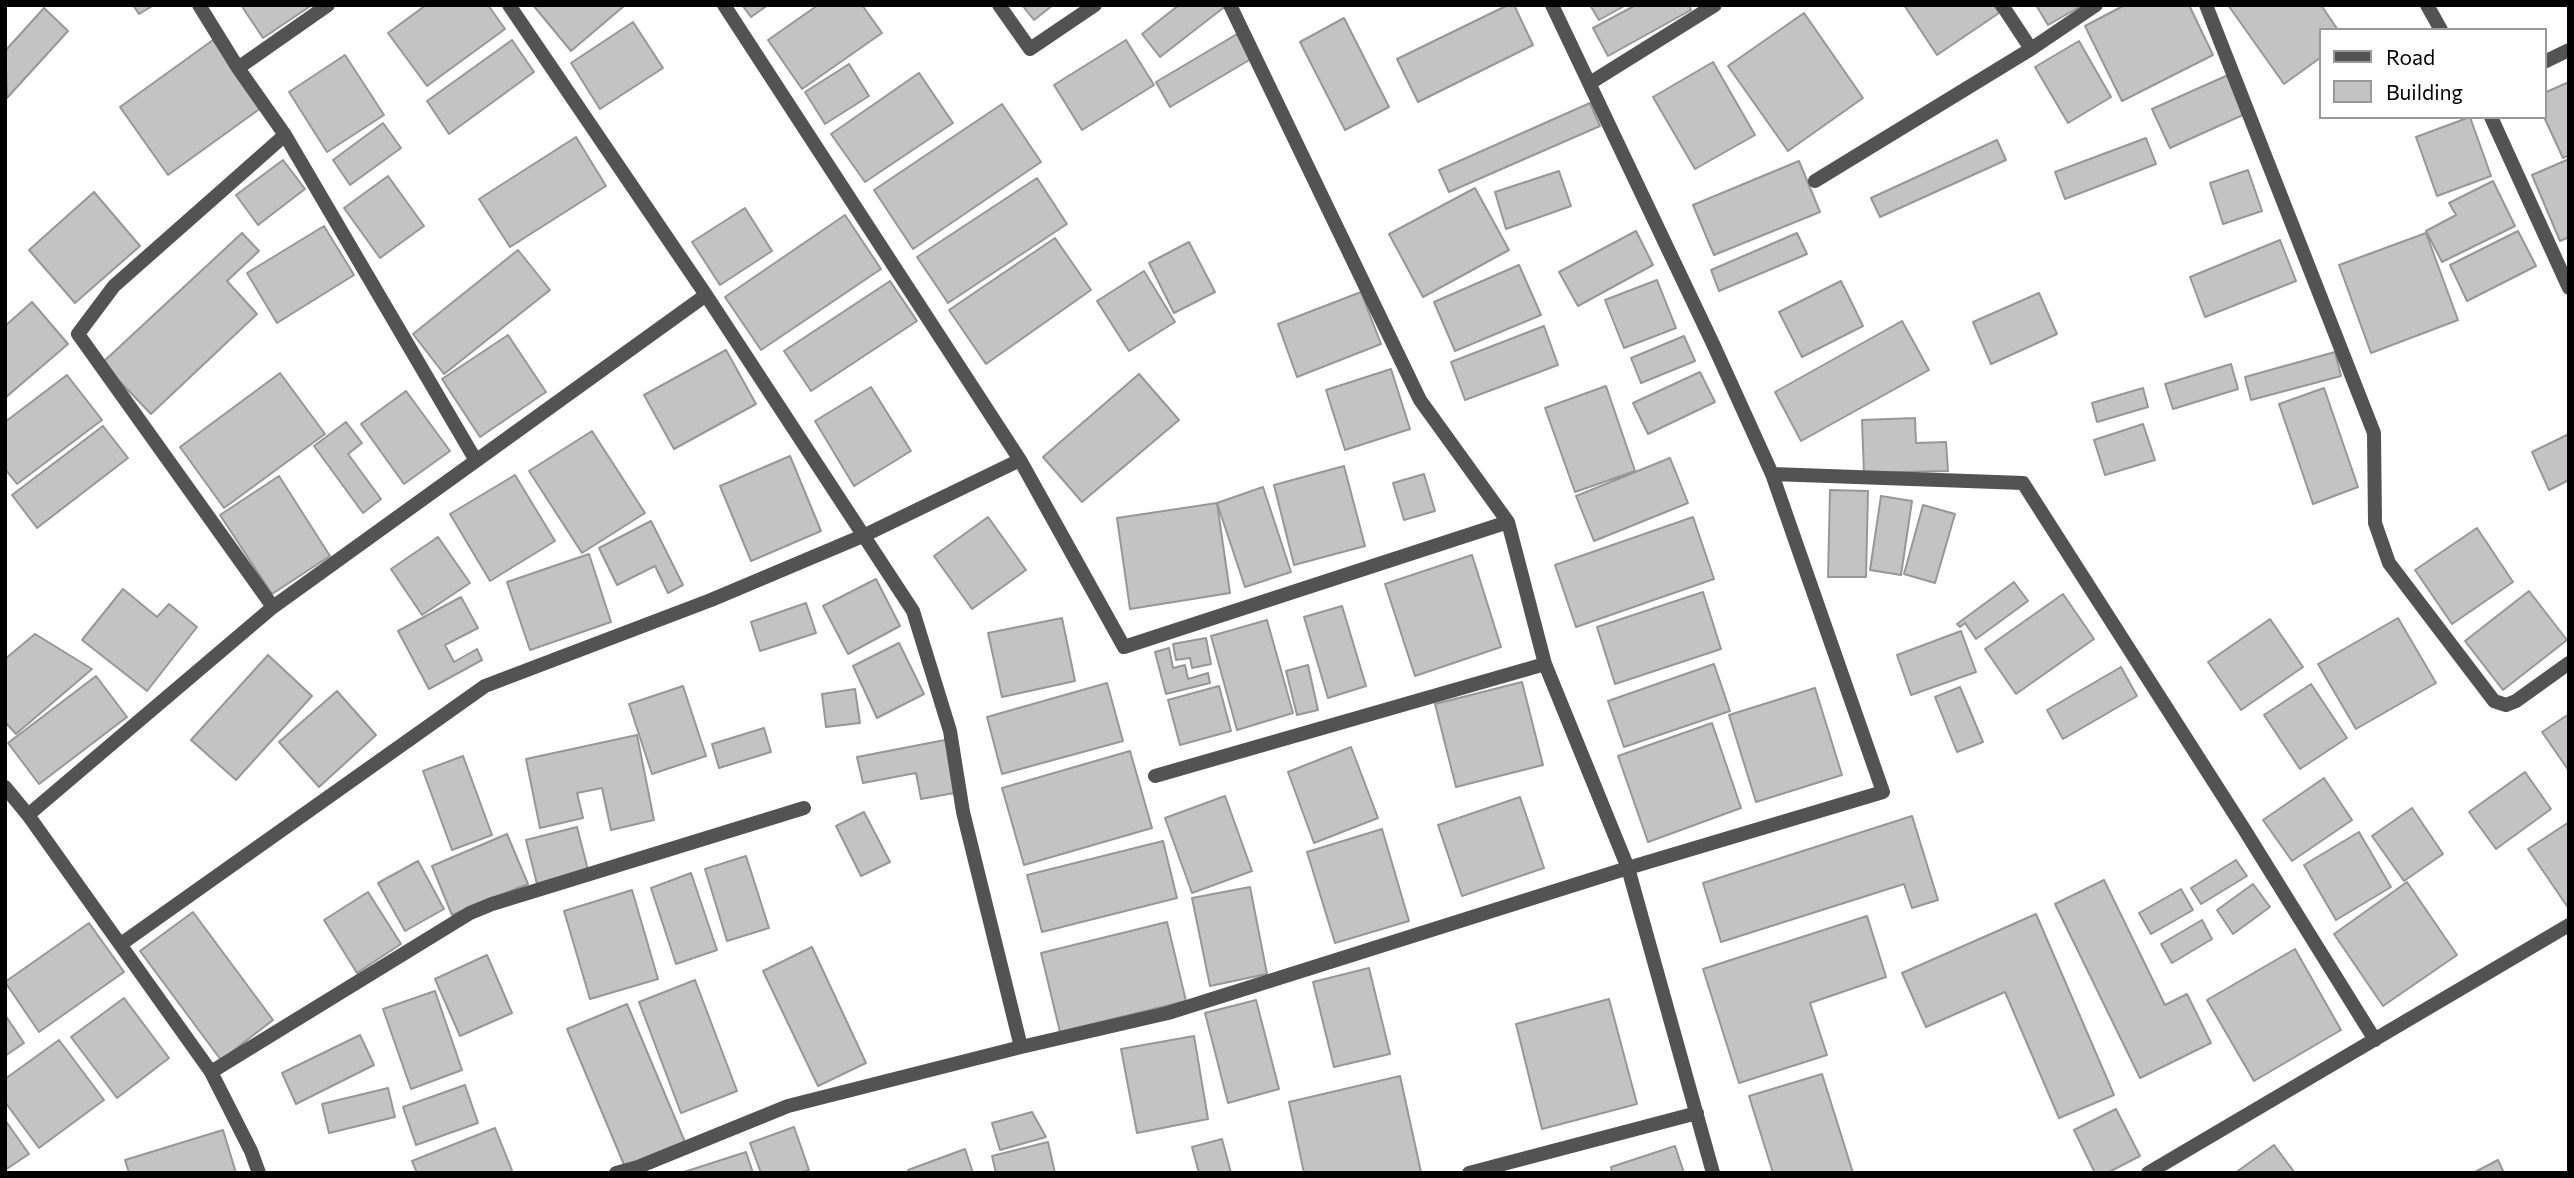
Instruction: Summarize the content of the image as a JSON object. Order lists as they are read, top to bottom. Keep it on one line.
{"legend":["Road","Building"]}
